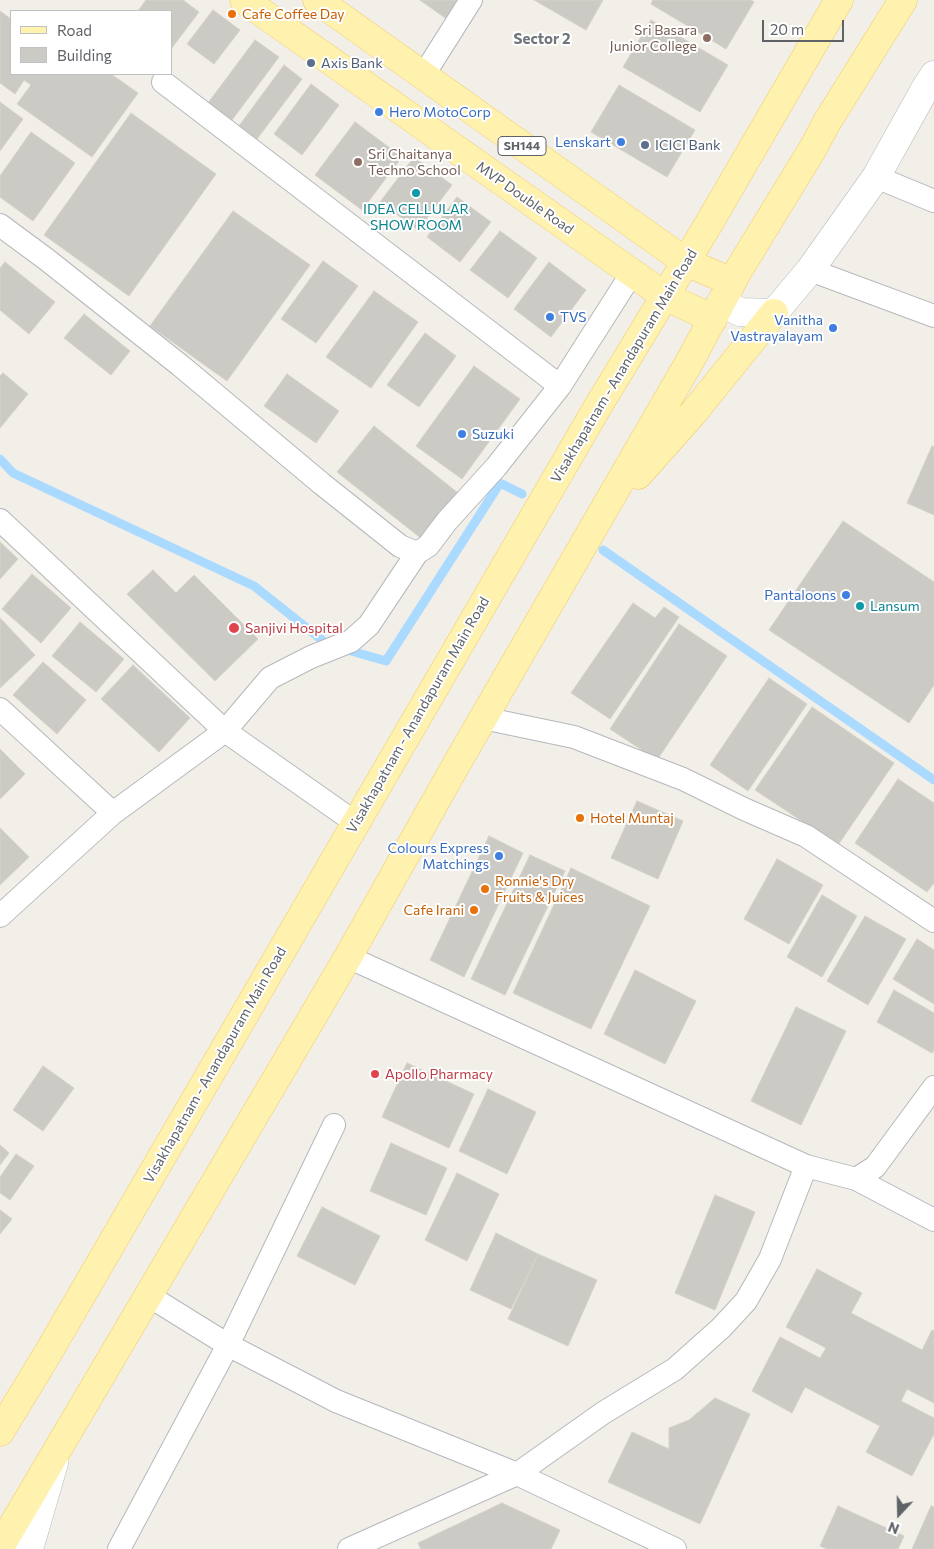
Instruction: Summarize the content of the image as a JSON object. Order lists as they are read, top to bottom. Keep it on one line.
{"streets":{"main road":["SH144","MVP Double Road","Visakhapatnam - Anandapuram Main Road"]},"crossings":[["SH144","MVP Double Road"],["SH144","Visakhapatnam - Anandapuram Main Road"],["MVP Double Road","Visakhapatnam - Anandapuram Main Road"]],"districts":["Sector 2"],"places":["Cafe Coffee Day","Sri Basara Junior College","Axis Bank","Hero MotoCorp","Lenskart","ICICI Bank","Sri Chaitanya Techno School","IDEA CELLULAR SHOW ROOM","TVS","Vanitha Vastrayalayam","Suzuki","Pantaloons","Lansum","Sanjivi Hospital","Hotel Muntaj","Colours Express Matchings","Ronnie's Dry Fruits & Juices","Cafe Irani","Apollo Pharmacy"],"legend":["Road","Building"],"scale_bar":"20 m","north":"bottom"}
